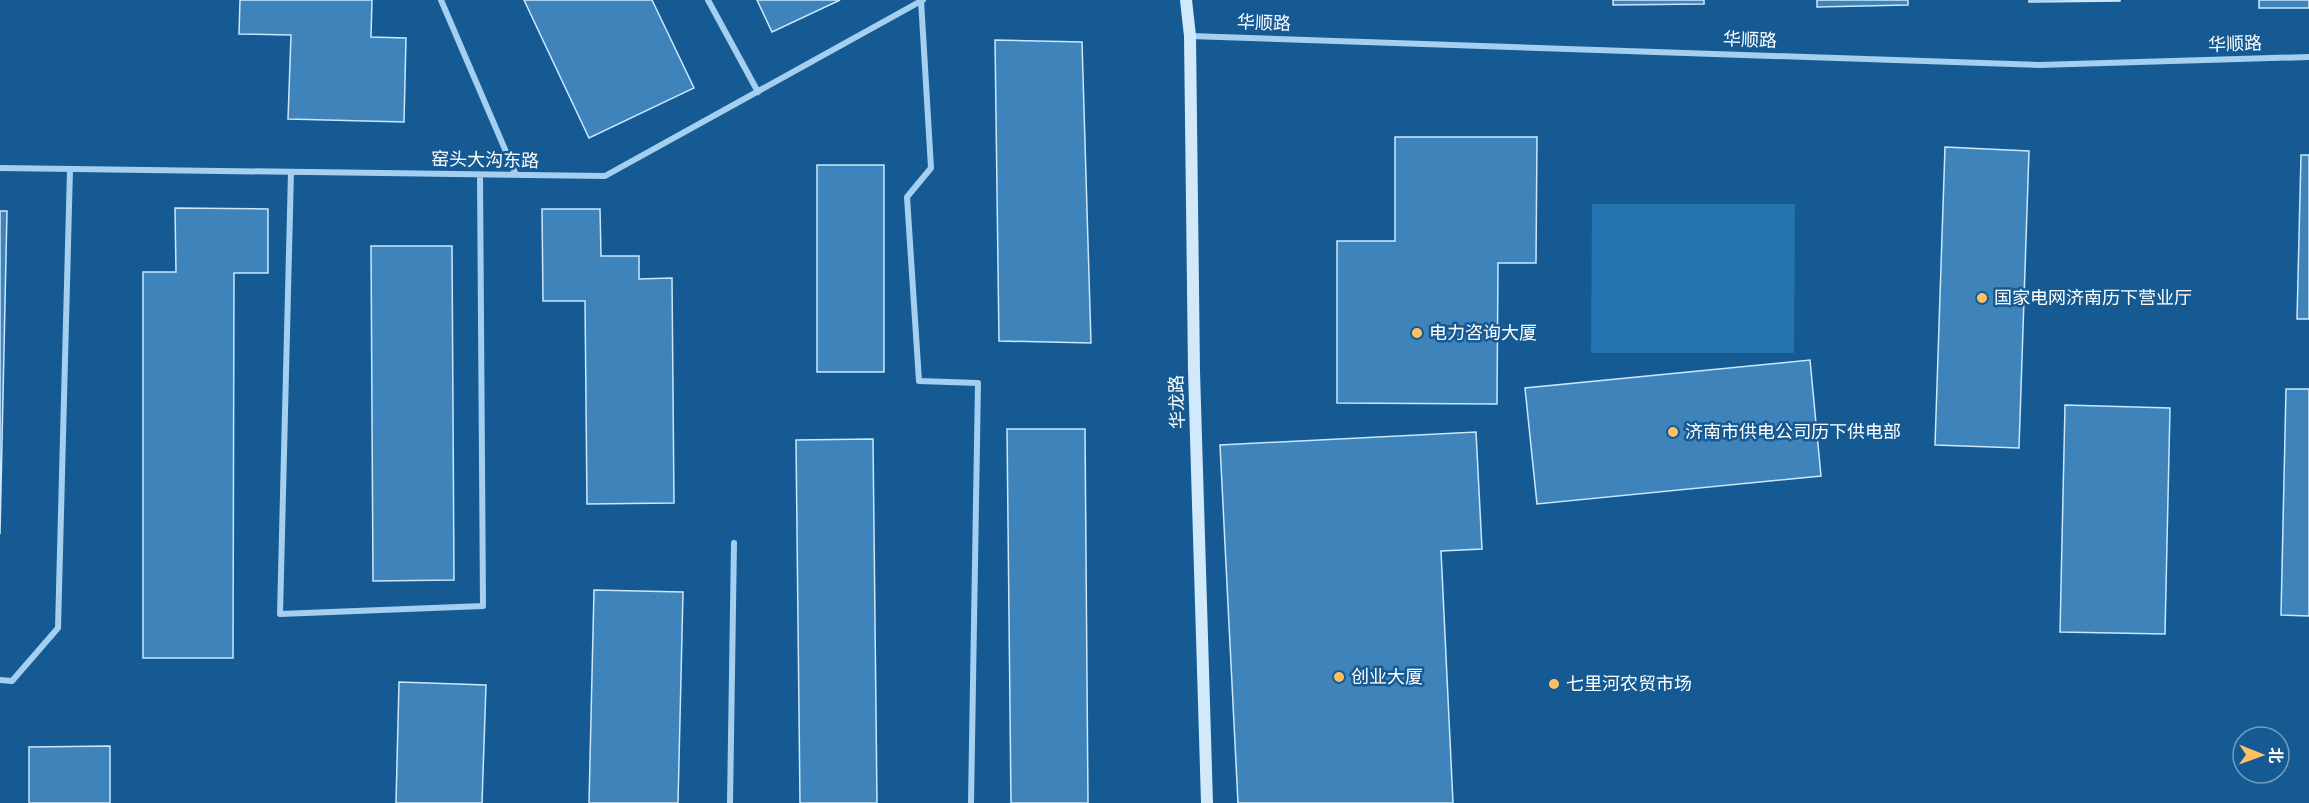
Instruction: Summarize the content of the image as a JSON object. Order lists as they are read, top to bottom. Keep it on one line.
{"streets":{"main road":["华龙路"],"street":["华顺路","窑头大沟东路"]},"crossings":[["华顺路","华龙路"]],"places":["国家电网济南历下营业厅","电力咨询大厦","济南市供电公司历下供电部","创业大厦","七里河农贸市场"],"north":"right"}
